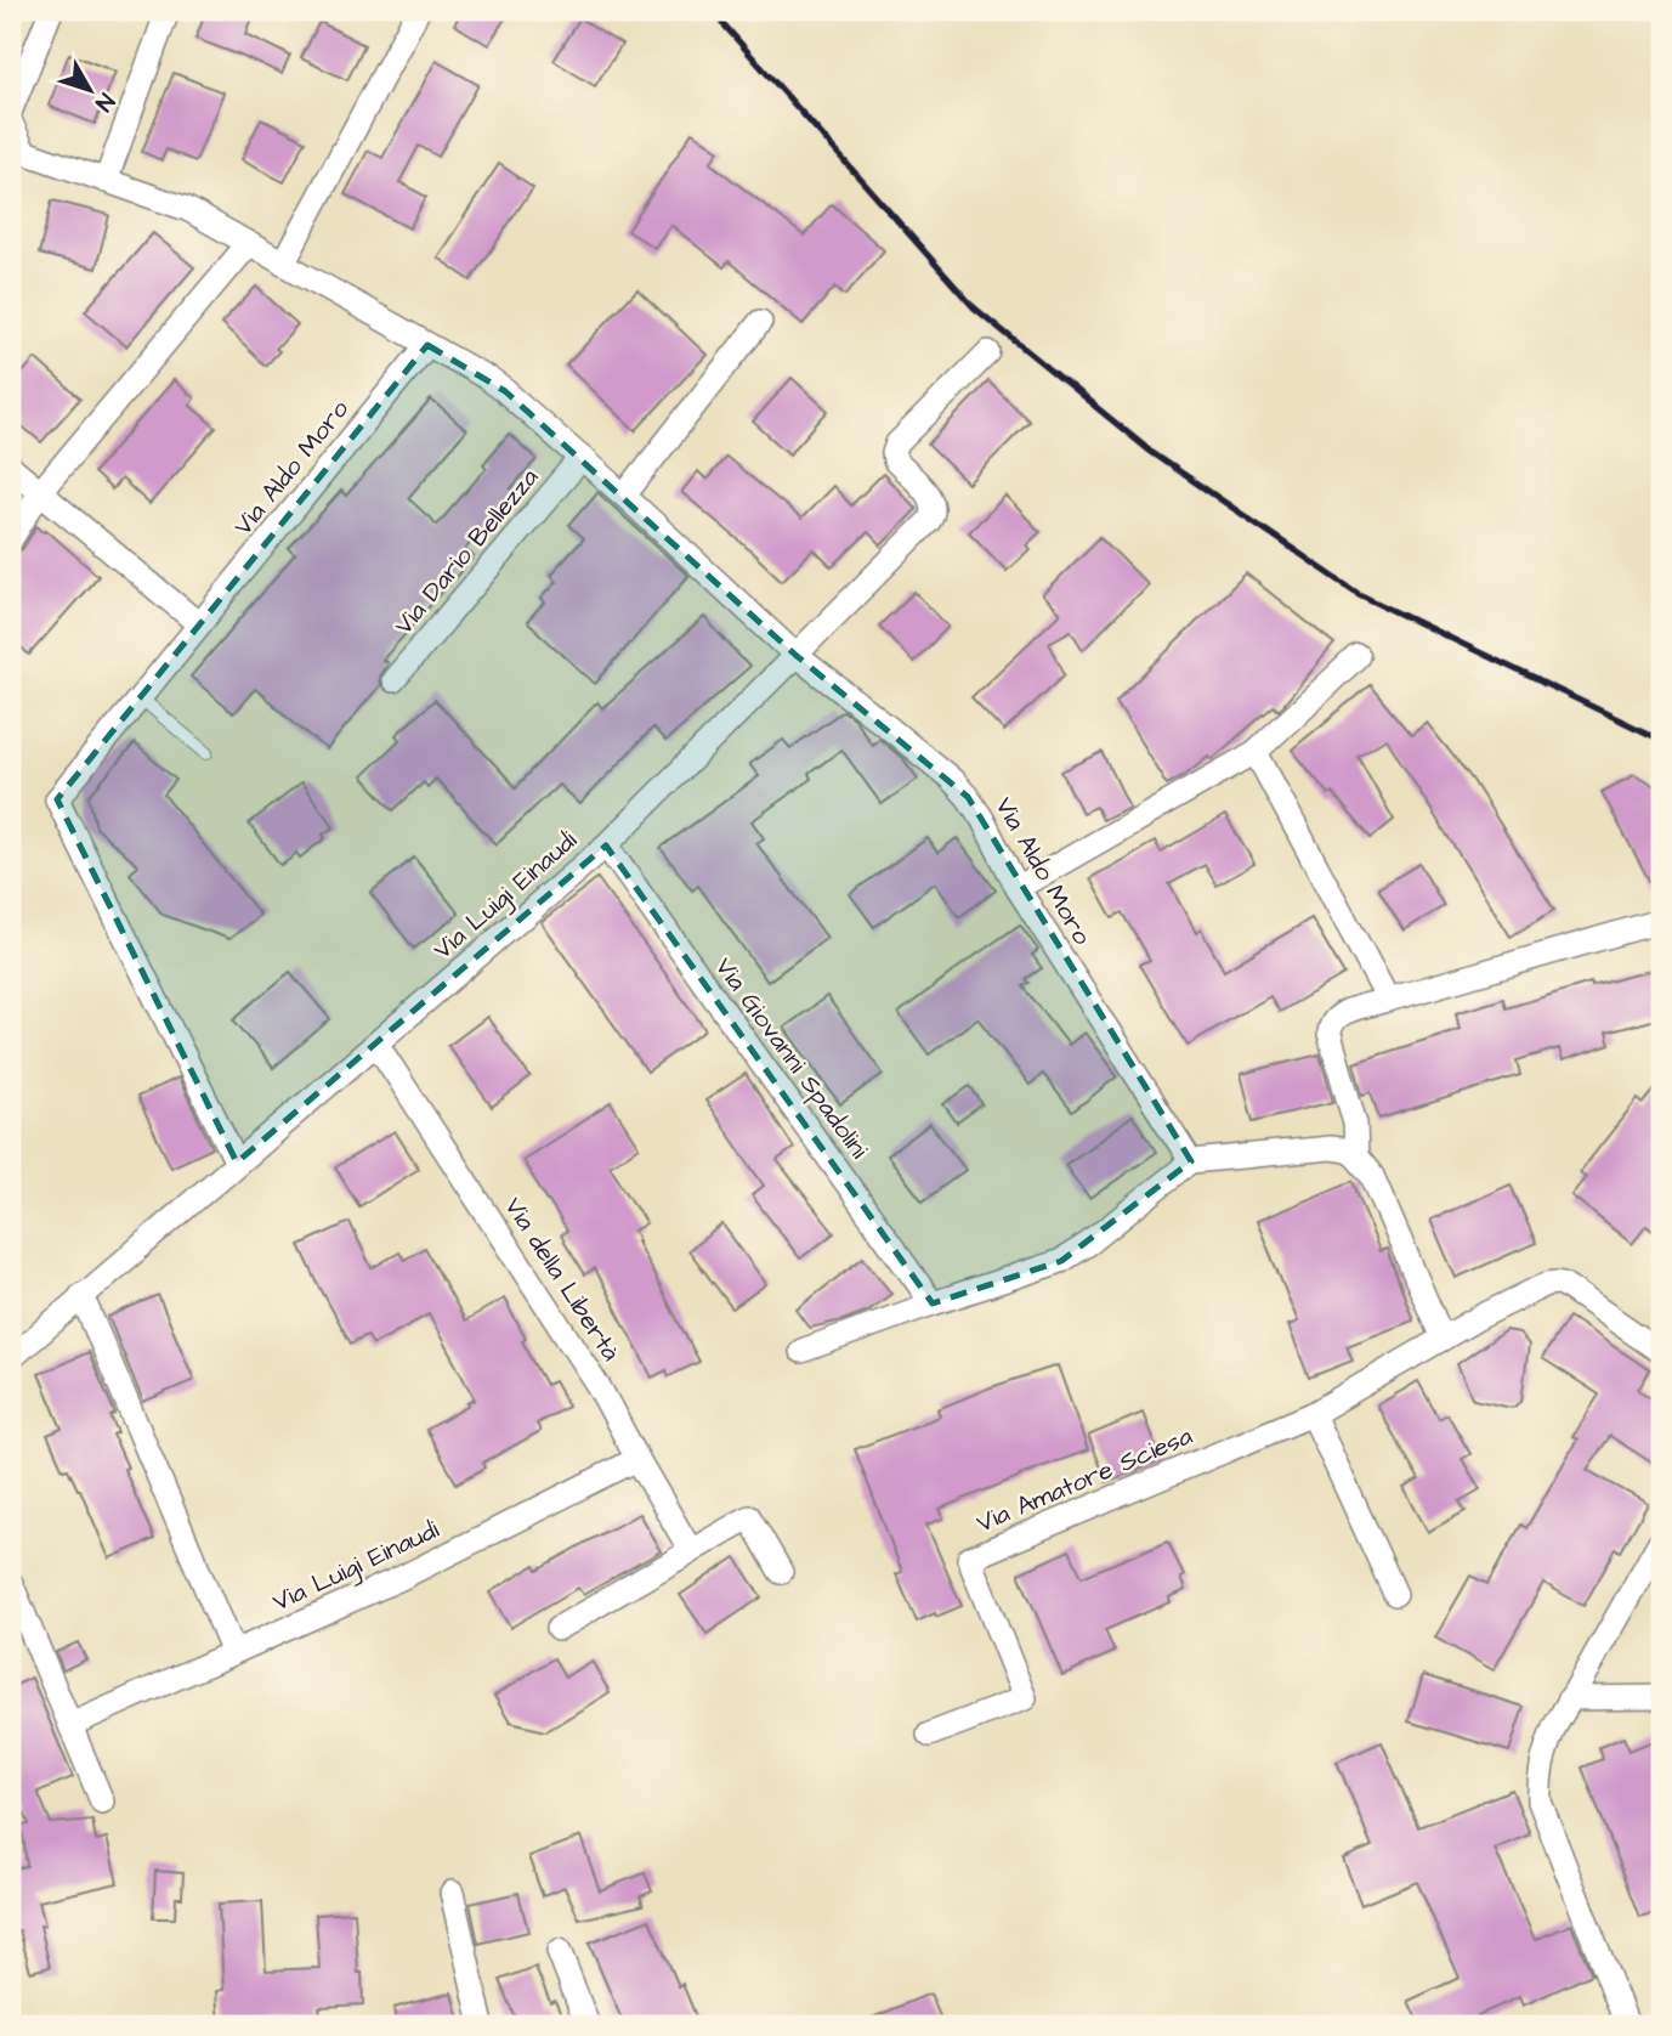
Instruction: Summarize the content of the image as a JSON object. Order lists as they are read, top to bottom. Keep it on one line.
{"streets":{"street":["Via Aldo Moro","Via Dario Bellezza","Via Luigi Einaudi","Via Giovanni Spadolini","Via della Libertà","Via Amatore Sciesa"]},"crossings":[["Via Aldo Moro","Via Dario Bellezza"],["Via Aldo Moro","Via Luigi Einaudi"],["Via Luigi Einaudi","Via Giovanni Spadolini"],["Via Luigi Einaudi","Via della Libertà"]],"north":"bottom right"}
